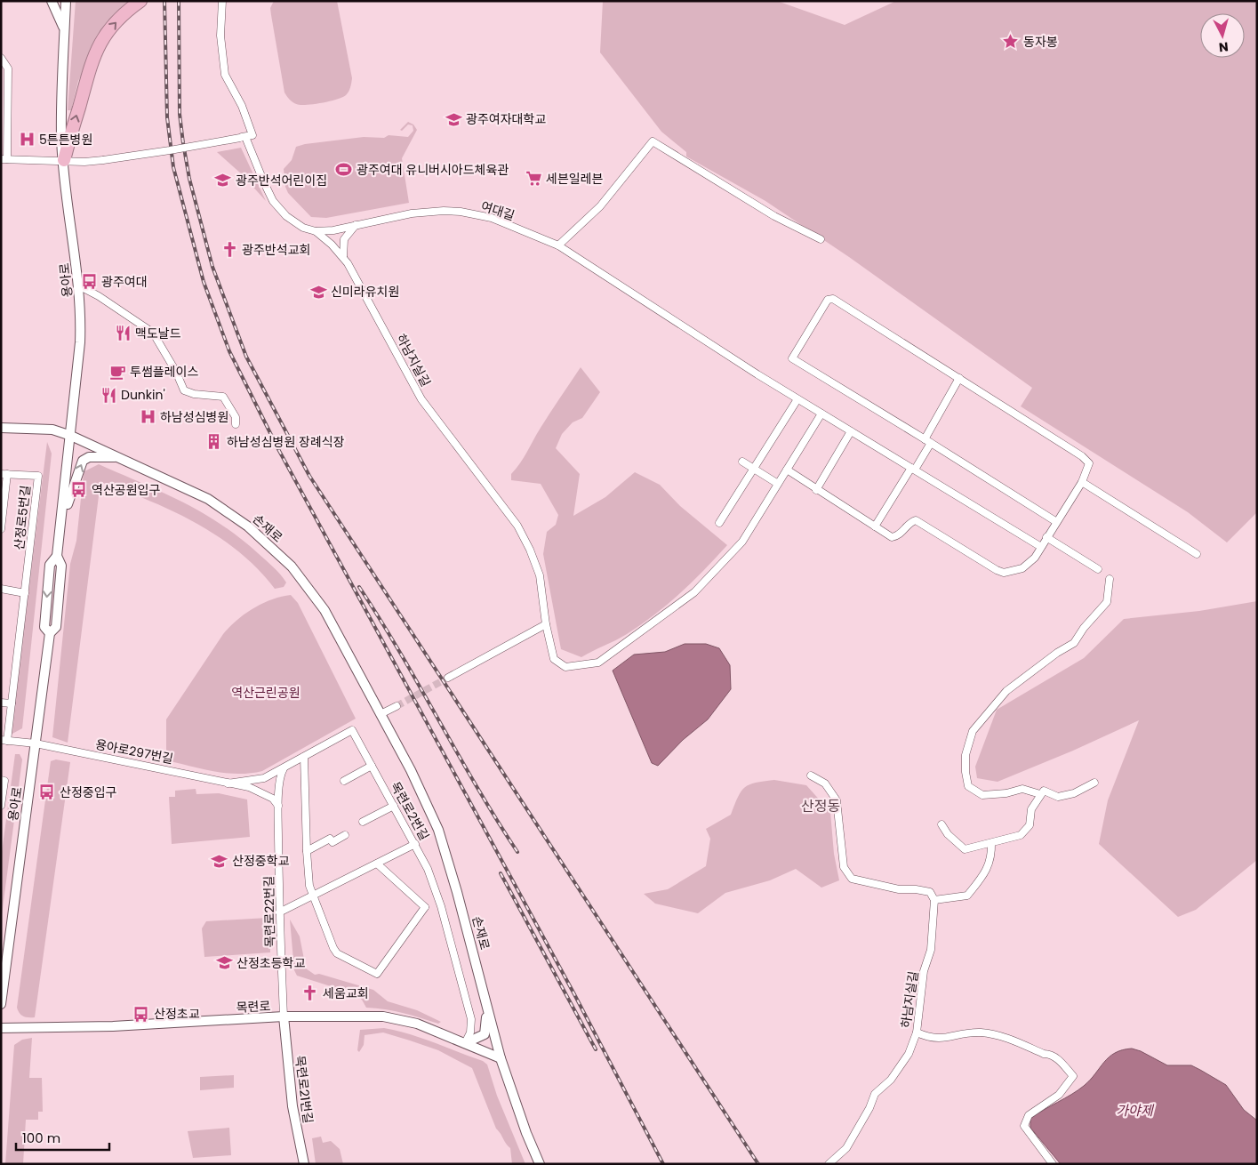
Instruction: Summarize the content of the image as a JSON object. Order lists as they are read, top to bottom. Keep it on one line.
{"streets":{"main road":["용아로","손재로","목련로","목련로21번길"],"street":["여대길","하남지실길","산정로5번길","용아로297번길","목련로2번길","목련로22번길"]},"crossings":[["여대길","하남지실길"],["용아로","손재로"],["용아로","용아로297번길"],["손재로","목련로"],["용아로297번길","목련로22번길"],["목련로2번길","목련로"],["목련로22번길","목련로"],["목련로22번길","목련로21번길"],["목련로","목련로21번길"]],"districts":["산정동"],"water":["가야제"],"parks":["역산근린공원"],"places":{"place":["동자봉"],"school or university":["광주여자대학교","광주반석어린이집","신미라유치원","산정중학교","산정초등학교"],"hospital":["5튼튼병원","하남성심병원"],"sports":["광주여대 유니버시아드체육관"],"supermarket":["세븐일레븐"],"church":["광주반석교회","세움교회"],"bus stop":["광주여대","역산공원입구","산정중입구","산정초교"],"restaurant":["맥도날드","Dunkin'"],"cafe":["투썸플레이스"],"building":["하남성심병원 장례식장"]},"scale_bar":"100 m","north":"bottom"}
